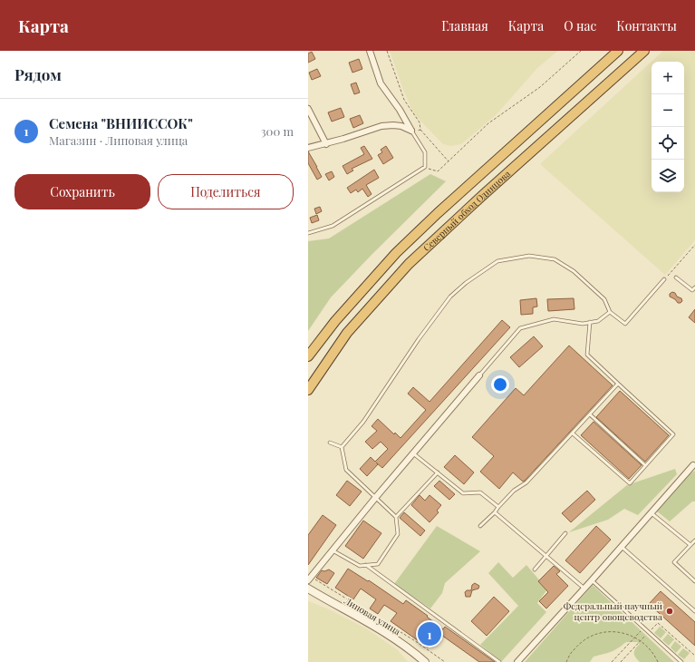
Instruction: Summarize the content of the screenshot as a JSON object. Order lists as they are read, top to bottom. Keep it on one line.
{"streets":{"highway":["Северный обход Одинцова"],"street":["Липовая улица"]},"places":["Федеральный научный центр овощеводства"],"page":{"header":"Карта","nav":["Главная","Карта","О нас","Контакты"],"heading":"Рядом","map_buttons":["+","−"],"list":[{"mark":"1","name":"Семена \"ВНИИССОК\"","note":"Магазин · Липовая улица","value":"300 m"}],"buttons":["Сохранить","Поделиться"],"pins":"1"}}
